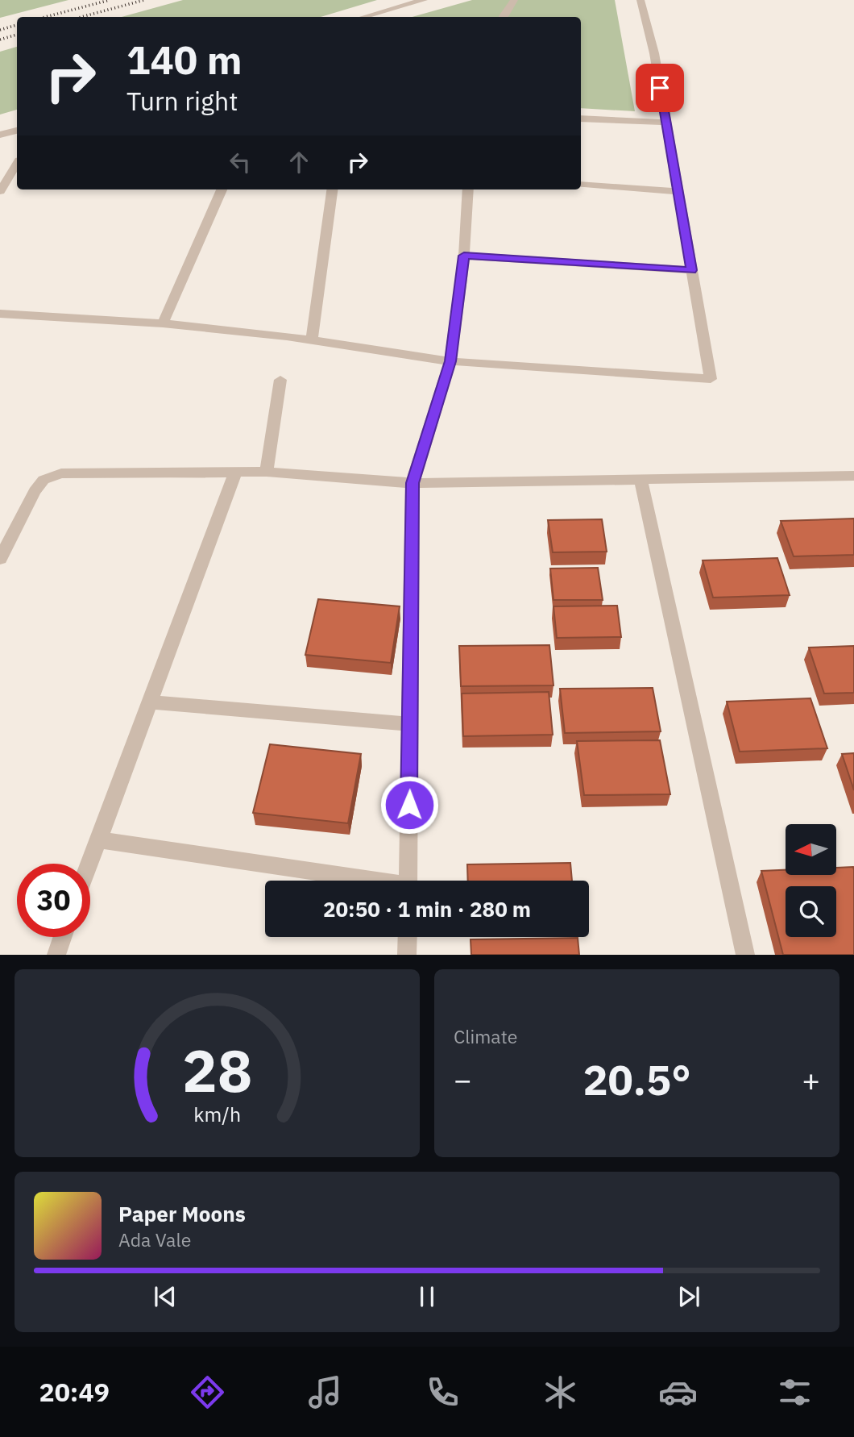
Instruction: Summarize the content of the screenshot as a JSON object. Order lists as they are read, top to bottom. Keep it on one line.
{"north":"left","page":{"turn":["140 m","Turn right"],"limit":"30","trip":"20:50 · 1 min · 280 m","tile":"Climate","heat":["−","20.5°","+"],"song":["Paper Moons","Ada Vale"],"tabs":"20:49","gauge":["28","km/h"]}}
